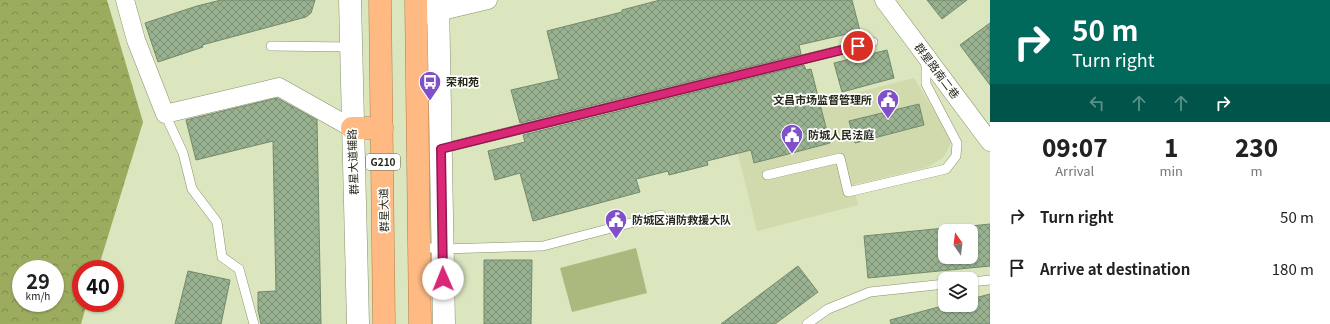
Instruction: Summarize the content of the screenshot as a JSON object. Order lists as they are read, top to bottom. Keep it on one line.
{"streets":{"highway":["G210","群星大道"],"street":["群星路南二巷","群星大道辅路"]},"places":{"bus stop":["荣和苑"],"public building":["文昌市场监督管理所","防城人民法庭","防城区消防救援大队"]},"north":"top","page":{"turn":["50 m","Turn right"],"eta":["09:07","Arrival","1","min","230","m"],"list":[{"name":"Turn right","value":"50 m"},{"name":"Arrive at destination","value":"180 m"}],"speed":"29 km/h","limit":"40"}}
